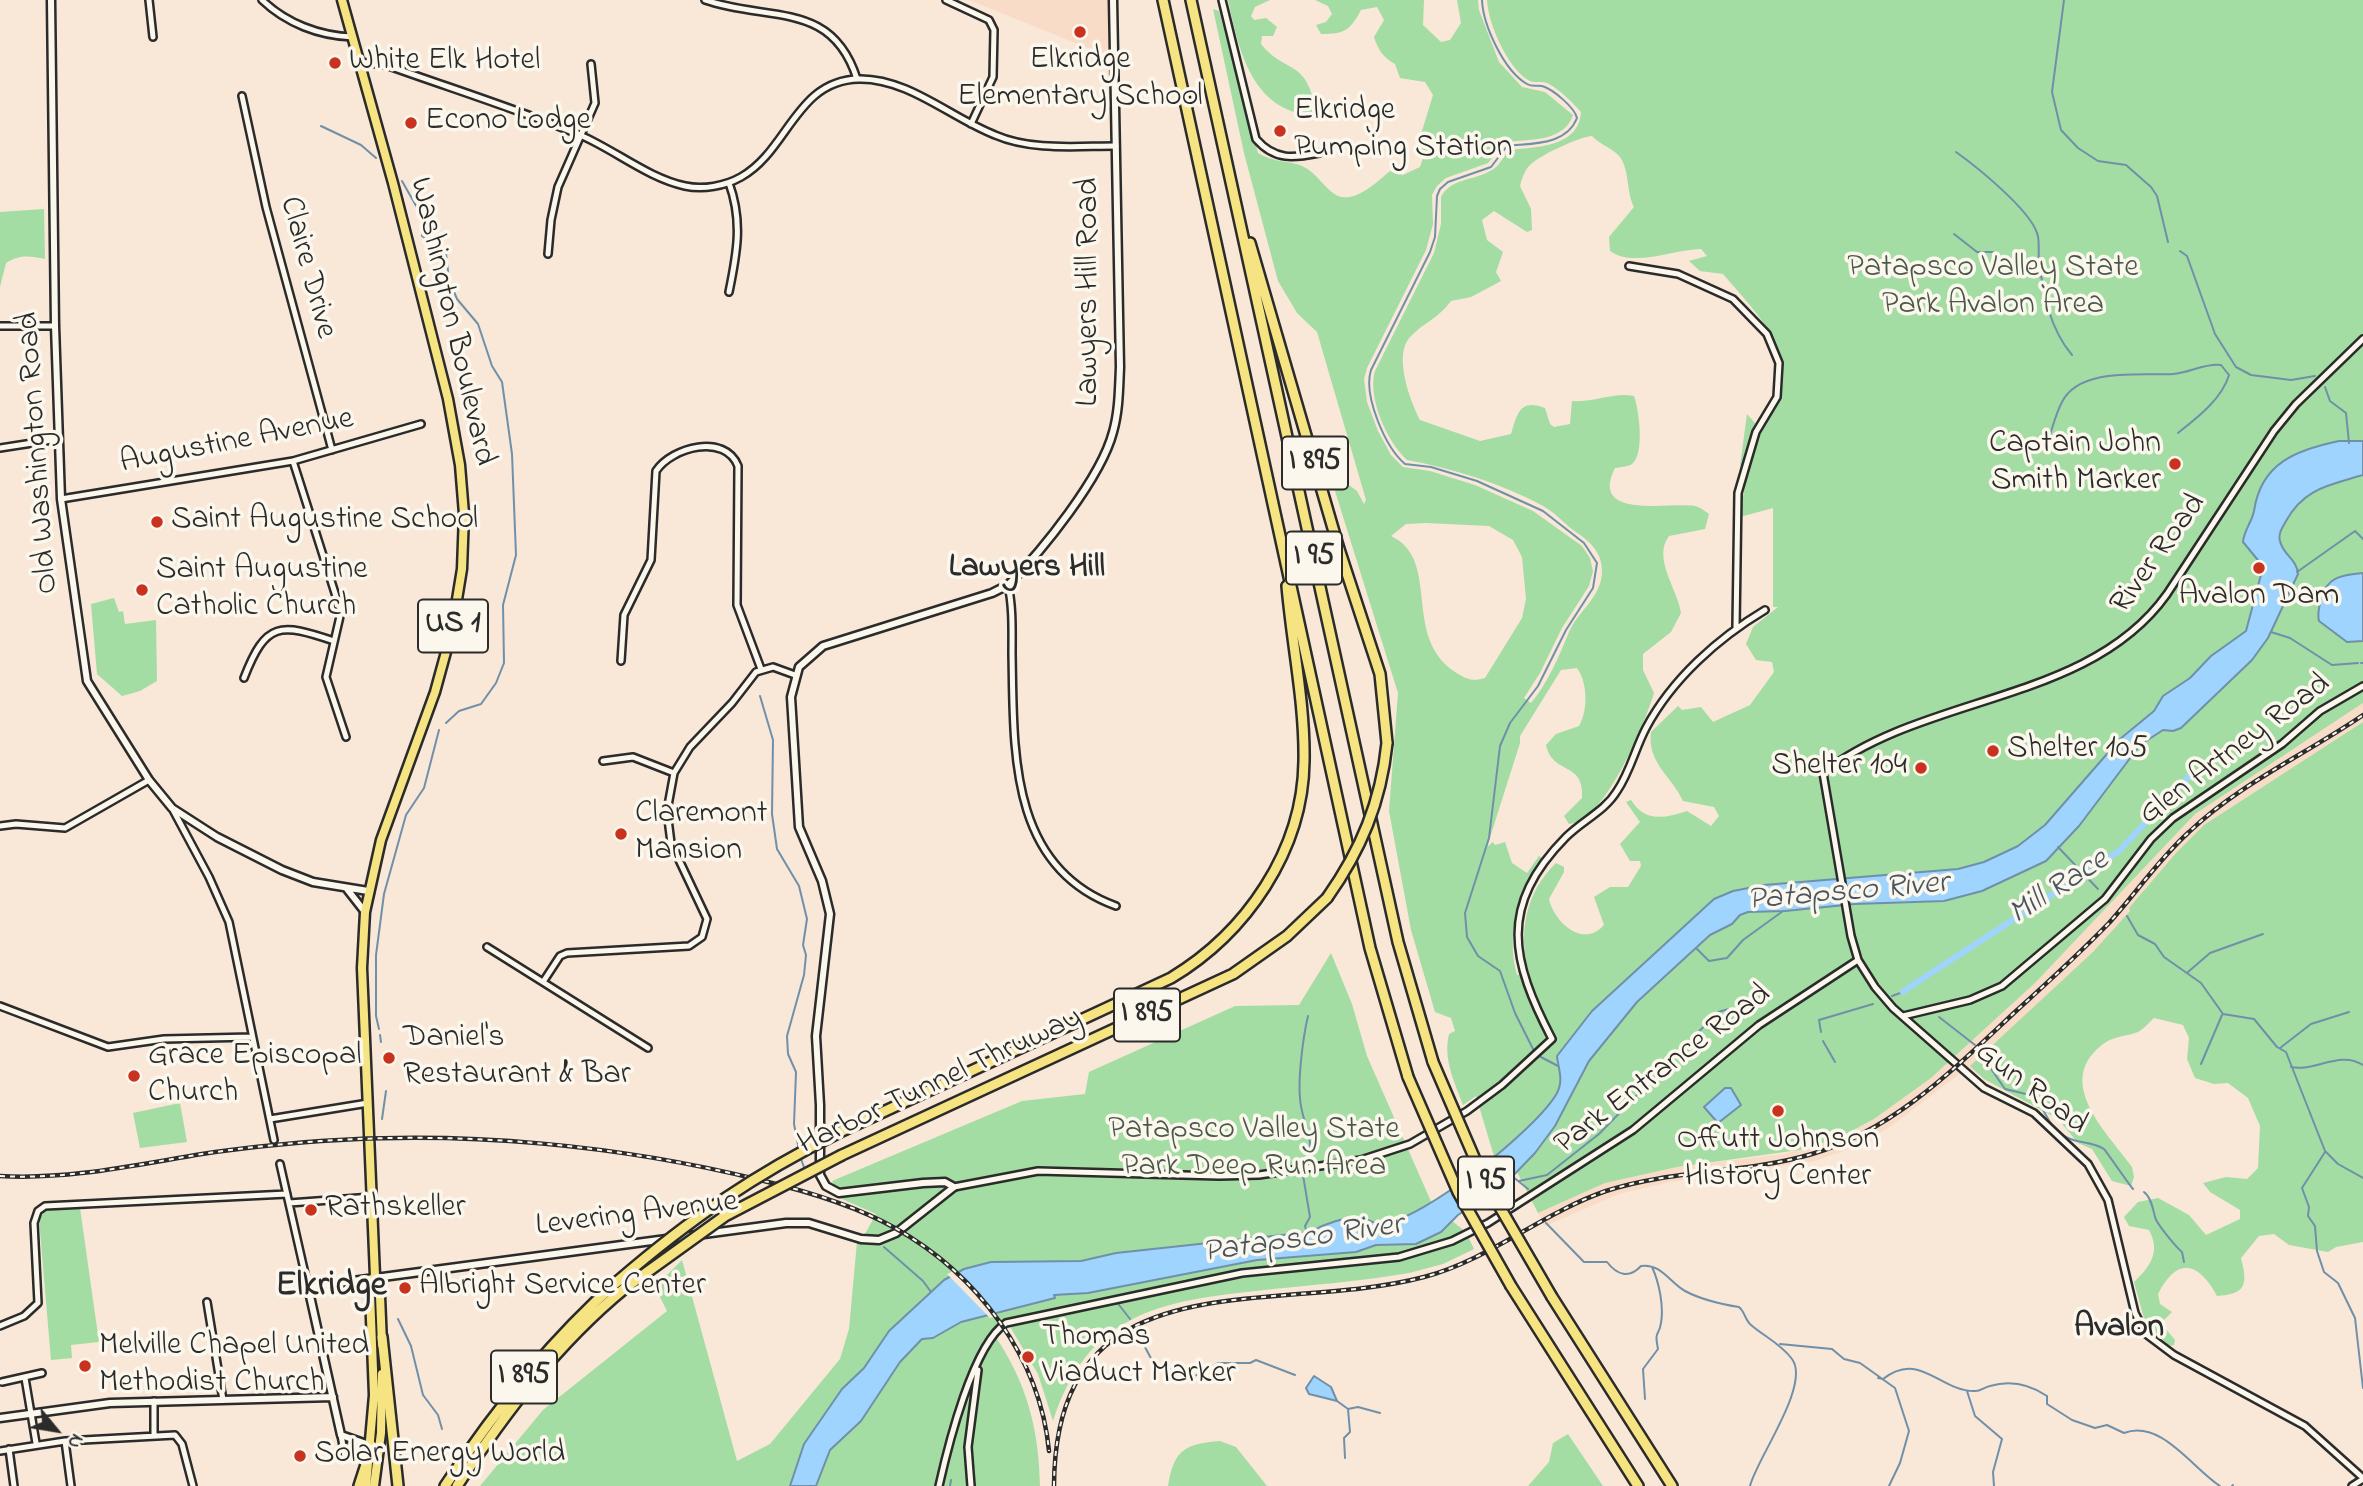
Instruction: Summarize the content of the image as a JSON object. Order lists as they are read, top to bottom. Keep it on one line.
{"streets":{"highway":["I 895","I 95","Harbor Tunnel Thruway"],"main road":["Washington Boulevard","US 1"],"street":["Claire Drive","Lawyers Hill Road","Augustine Avenue","Old Washington Road","River Road","Glen Artney Road","Park Entrance Road","Gun Road","Levering Avenue"]},"crossings":[["Claire Drive","Augustine Avenue"],["Washington Boulevard","Old Washington Road"],["Washington Boulevard","Levering Avenue"],["Augustine Avenue","Old Washington Road"],["River Road","Gun Road"],["I 95","Harbor Tunnel Thruway"],["Glen Artney Road","Gun Road"],["Park Entrance Road","Gun Road"]],"districts":["Lawyers Hill","Elkridge","Avalon"],"water":["Mill Race","Patapsco River"],"parks":["Patapsco Valley State Park Avalon Area","Patapsco Valley State Park Deep Run Area"],"places":["Elkridge Elementary School","White Elk Hotel","Econo Lodge","Elkridge Pumping Station","Captain John Smith Marker","Saint Augustine School","Avalon Dam","Saint Augustine Catholic Church","Shelter 105","Shelter 104","Claremont Mansion","Daniel's Restaurant & Bar","Grace Episcopal Church","Offutt Johnson History Center","Rathskeller","Albright Service Center","Thomas Viaduct Marker","Melville Chapel United Methodist Church","Solar Energy World"],"north":"bottom right"}
